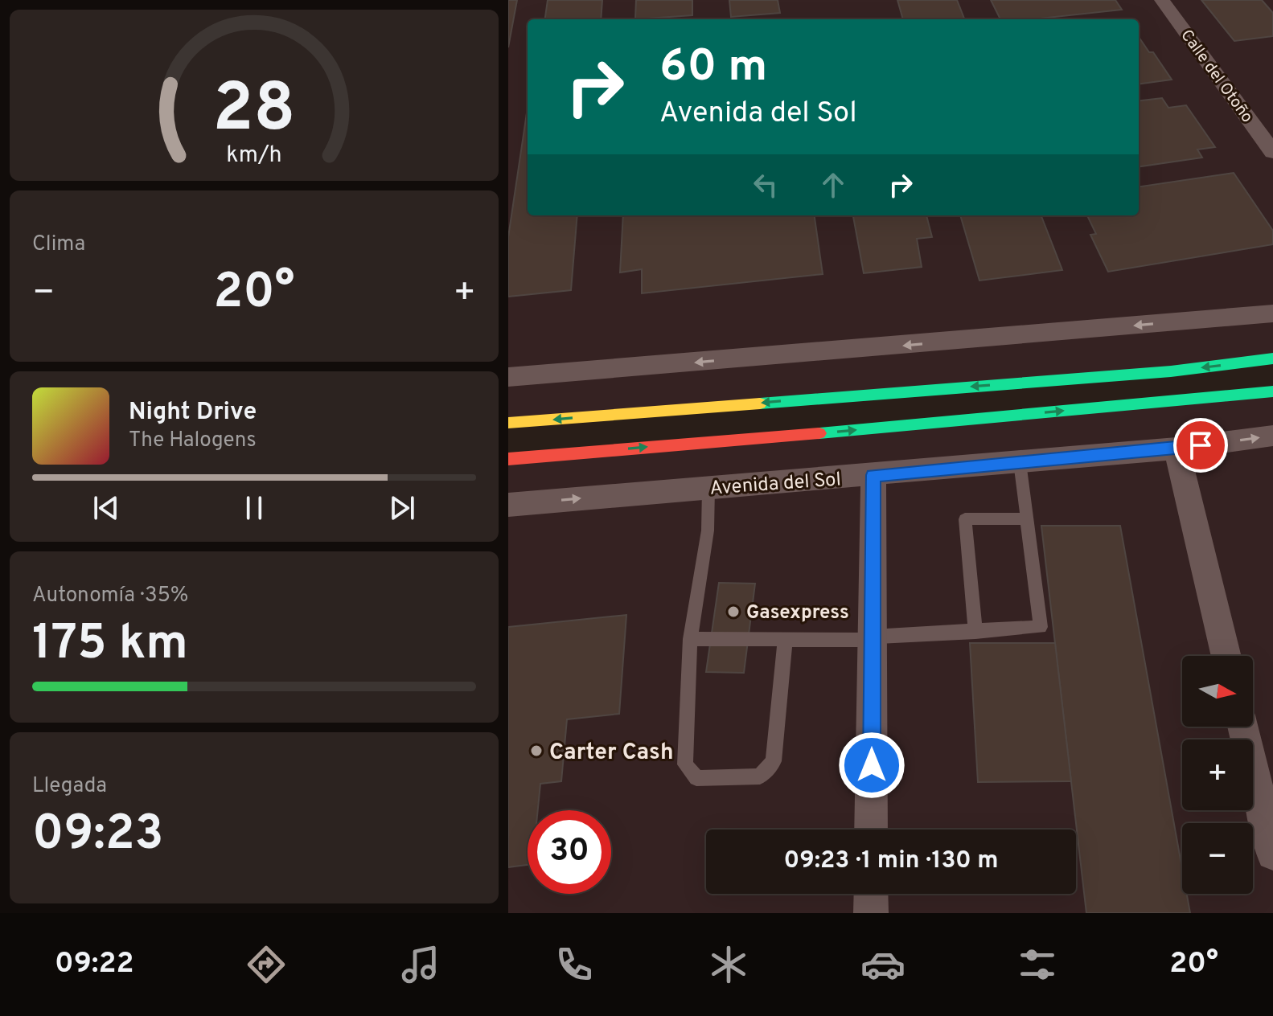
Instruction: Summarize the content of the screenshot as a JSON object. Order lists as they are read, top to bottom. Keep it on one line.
{"streets":{"street":["Calle del Otoño","Avenida del Sol"]},"places":["Gasexpress","Carter Cash"],"north":"right","page":{"turn":["60 m","Avenida del Sol"],"tile":["Clima",["Autonomía · 35%","175 km"],["Llegada","09:23"]],"heat":["−","20°","+"],"song":["Night Drive","The Halogens"],"map_buttons":["+","−"],"limit":"30","trip":"09:23 · 1 min · 130 m","tabs":["09:22","20°"],"gauge":["28","km/h"]}}
